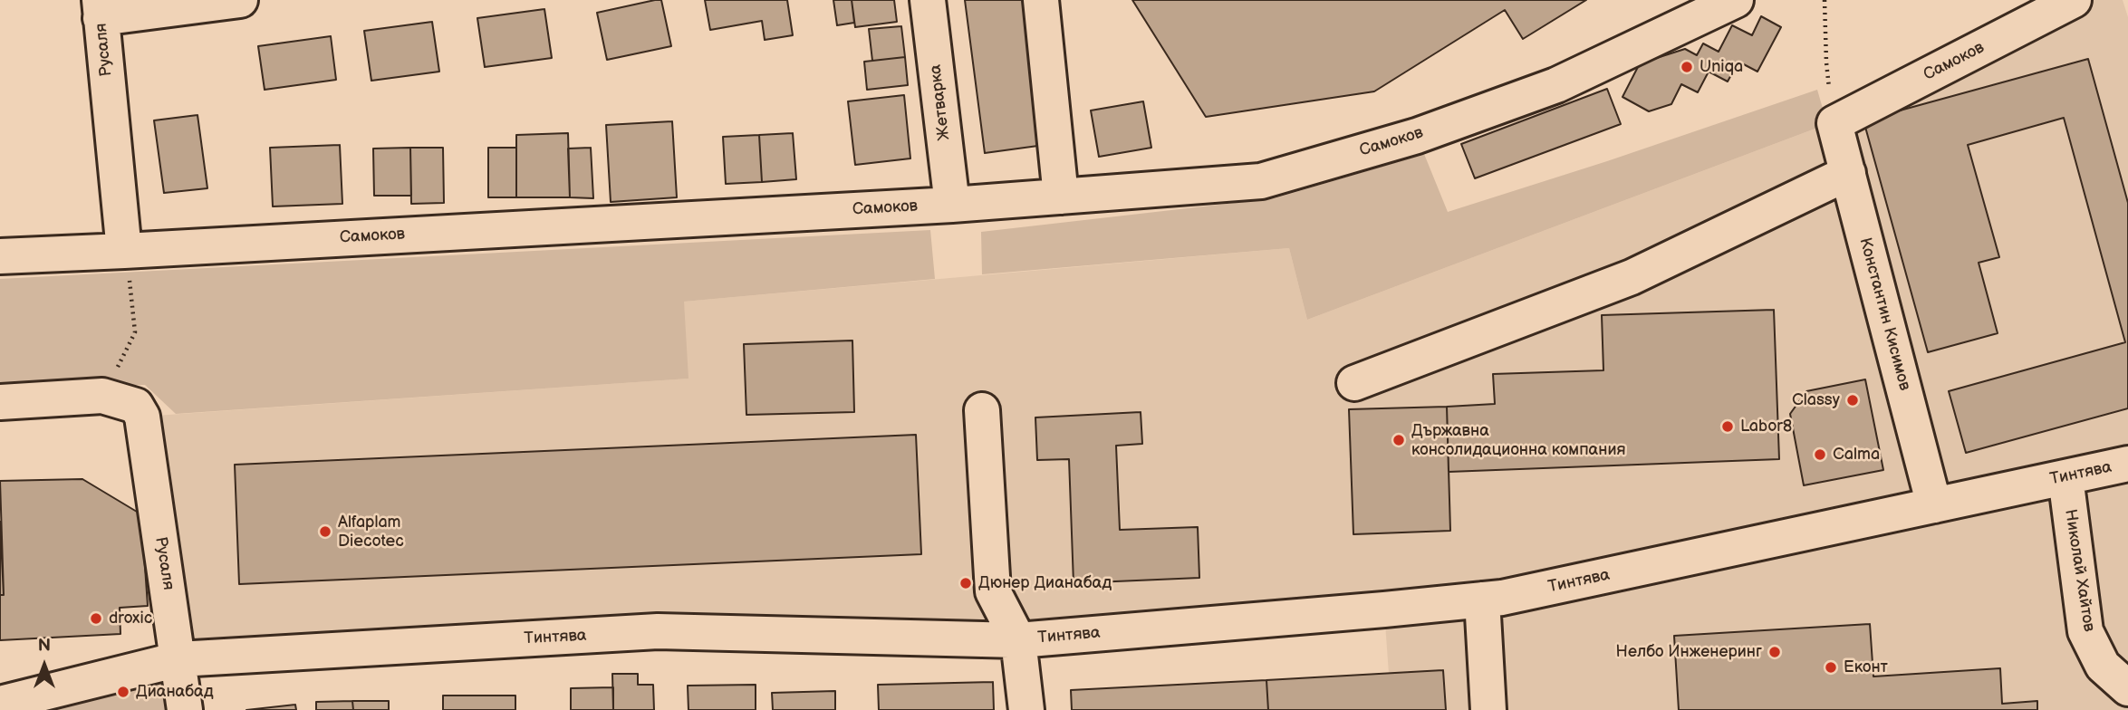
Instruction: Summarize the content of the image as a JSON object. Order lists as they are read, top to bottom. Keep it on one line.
{"streets":{"street":["Русаля","Самоков","Жетварка","Константин Кисимов","Тинтява","Николай Хайтов"]},"crossings":[["Русаля","Самоков"],["Русаля","Тинтява"],["Самоков","Жетварка"],["Самоков","Константин Кисимов"],["Константин Кисимов","Тинтява"],["Тинтява","Николай Хайтов"]],"places":["Uniqa","Classy","Labor8","Държавна консолидационна компания","Calma","Alfaplam Diecotec","Дюнер Дианабад","droxic","Нелбо Инженеринг","Еконт","Дианабад"],"north":"top"}
